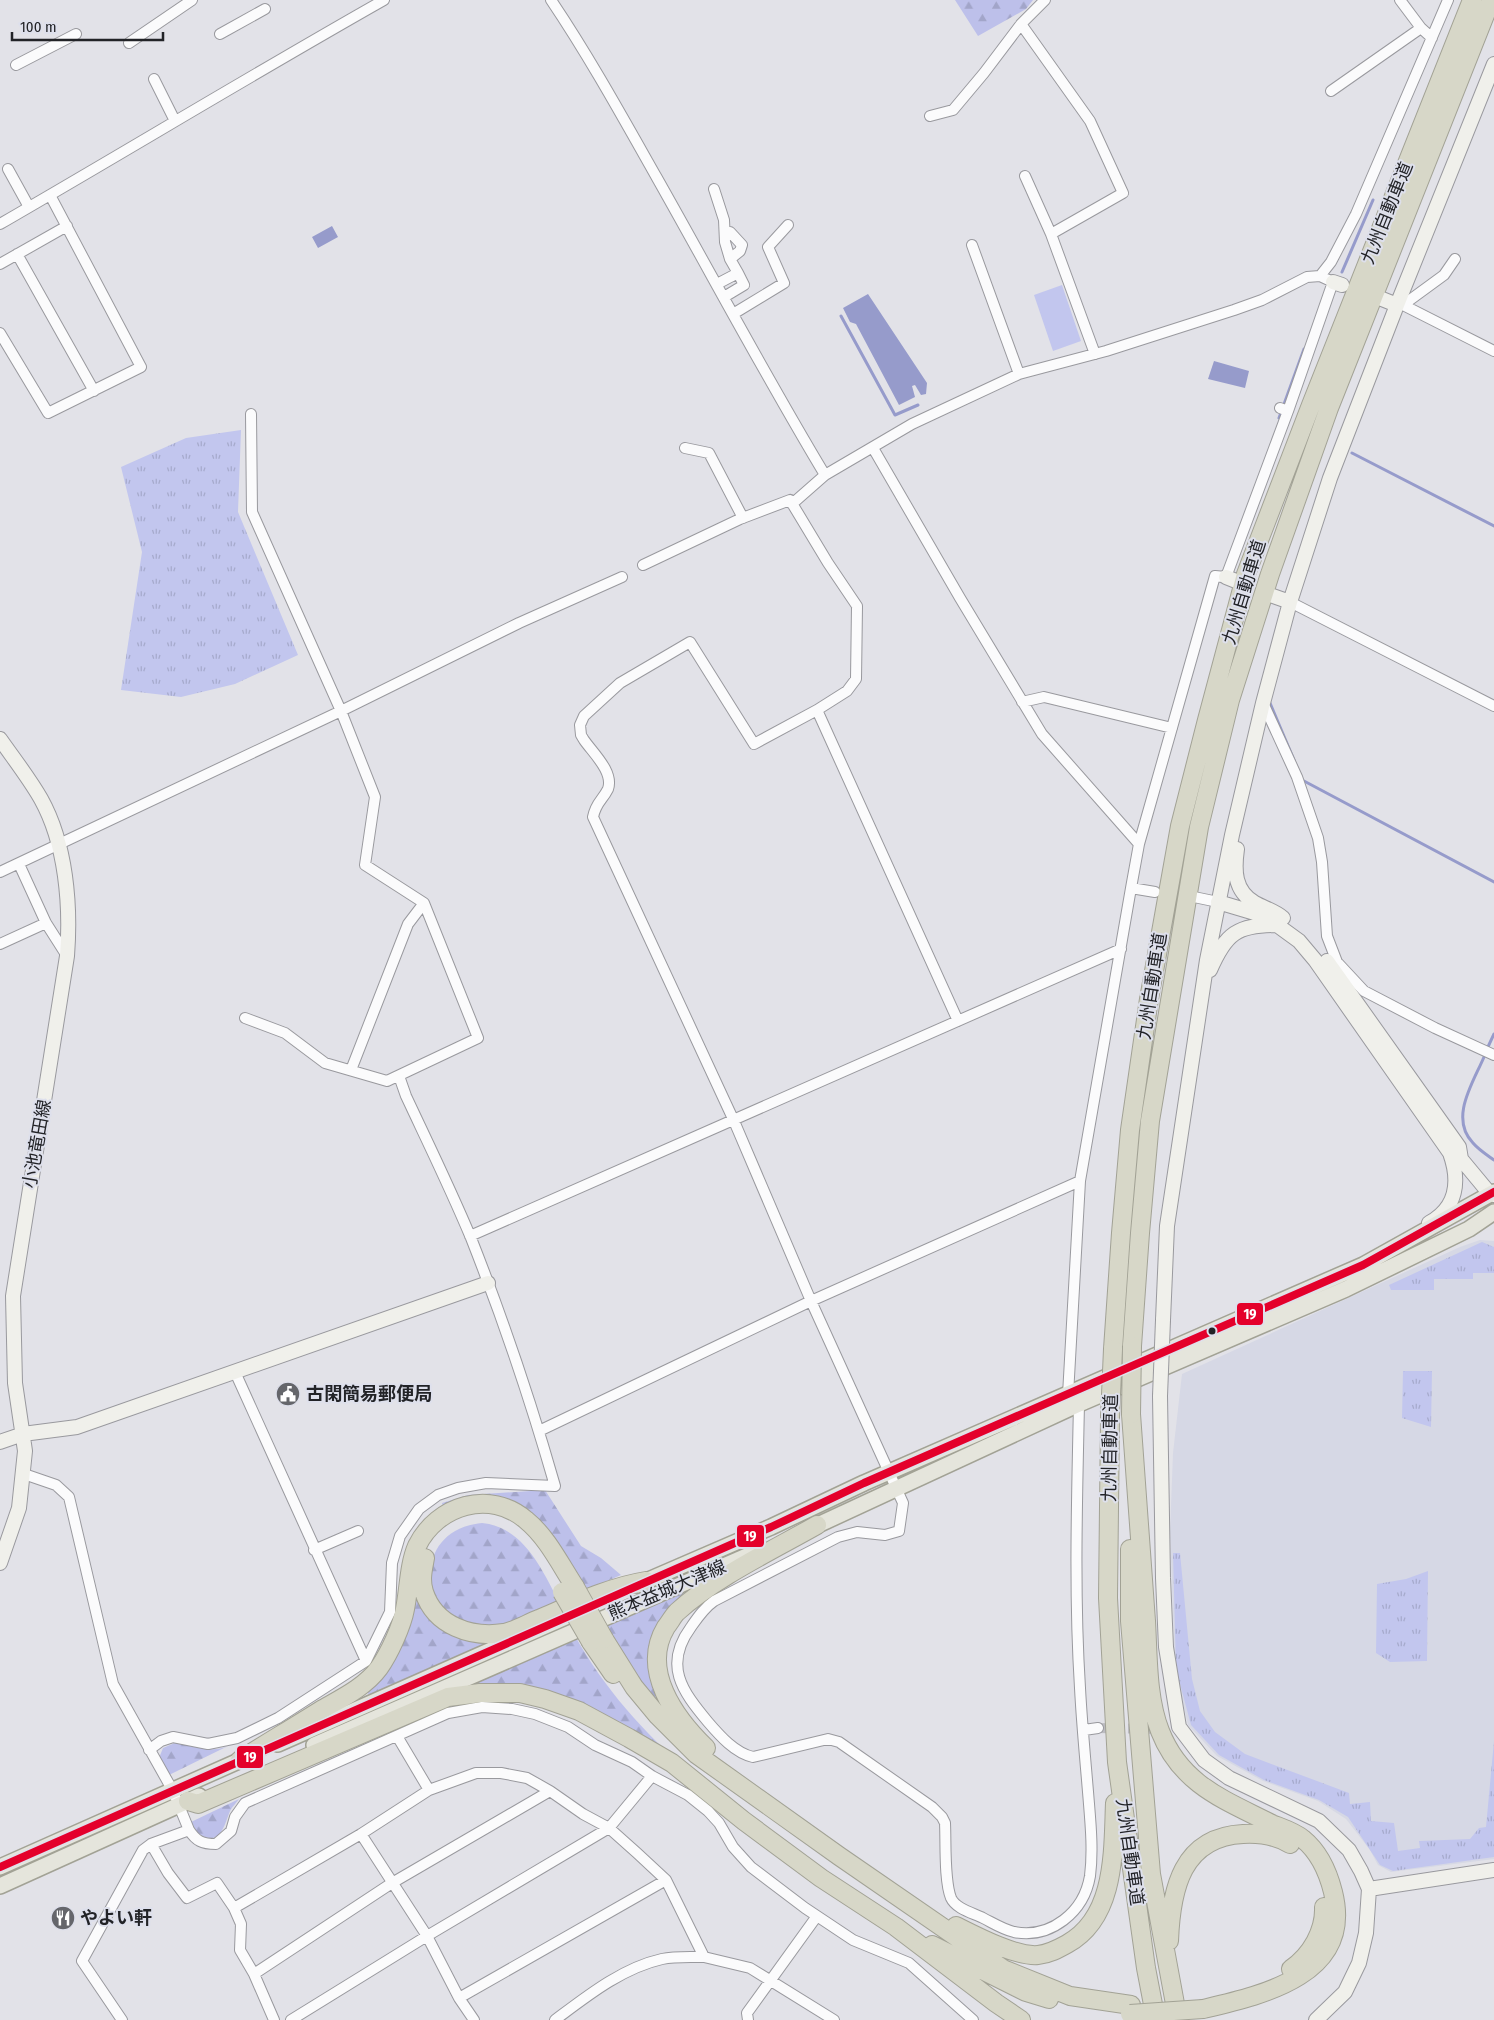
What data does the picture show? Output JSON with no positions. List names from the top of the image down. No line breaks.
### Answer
{"streets":{"highway":["九州自動車道"],"main road":["熊本益城大津線"],"street":["小池竜田線"]},"places":{"public building":["古閑簡易郵便局"],"restaurant":["やよい軒"]},"lines":["transit line 19"],"scale_bar":"100 m"}
